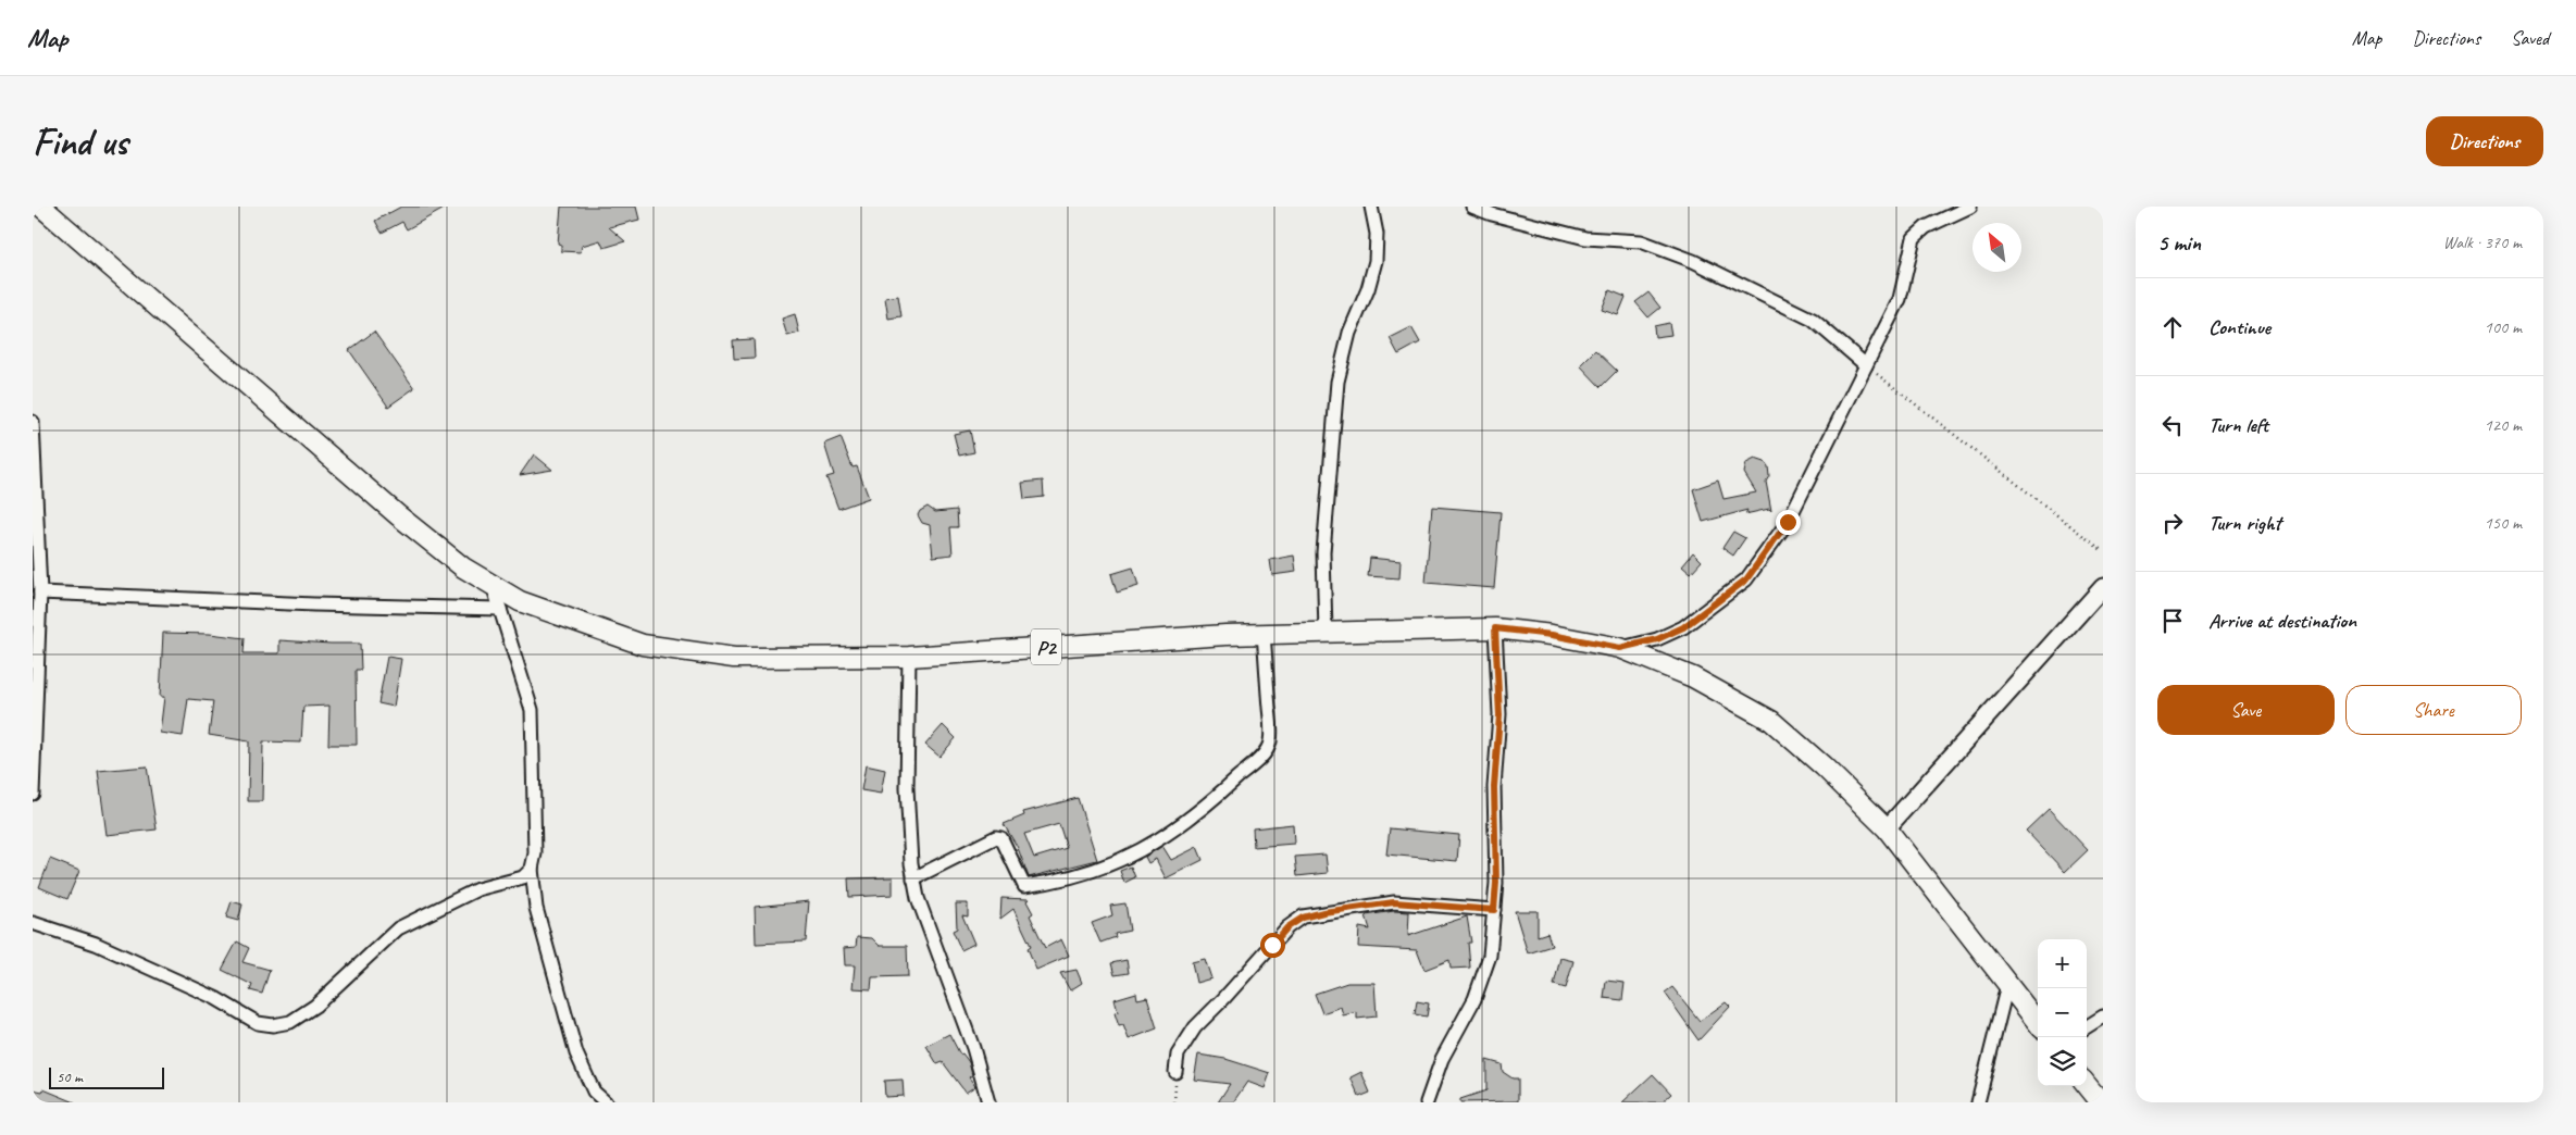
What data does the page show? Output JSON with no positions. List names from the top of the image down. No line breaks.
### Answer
{"streets":{"main road":["P2"]},"scale_bar":"50 m","north":"top left","page":{"header":"Map","nav":["Map","Directions","Saved"],"buttons":["Directions",["Save","Share"]],"title":"Find us","heading":["5 min","Walk · 370 m"],"list":[["Continue","100 m"],["Turn left","120 m"],["Turn right","150 m"],"Arrive at destination"],"map_buttons":["+","−"],"scale":"50 m"}}
